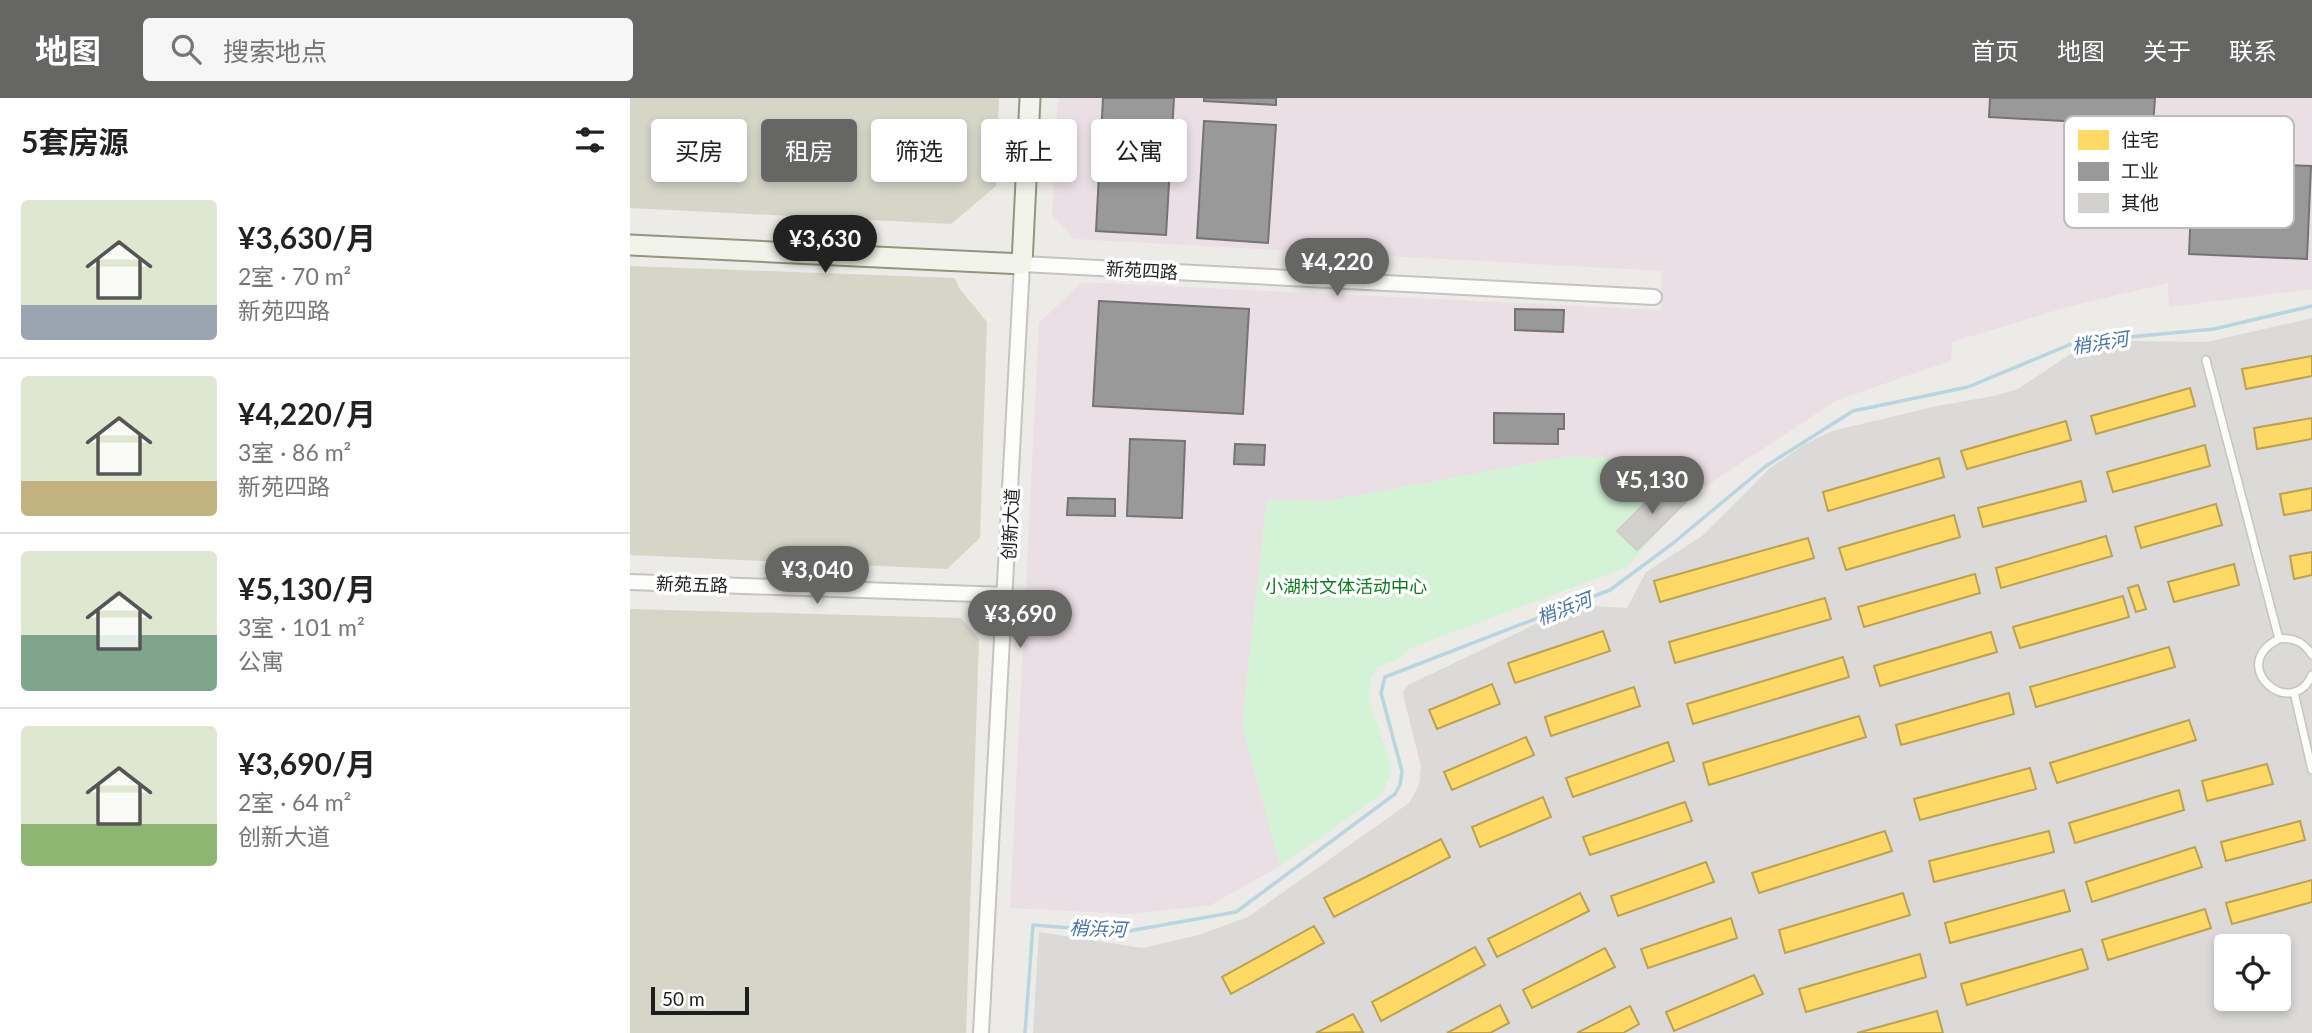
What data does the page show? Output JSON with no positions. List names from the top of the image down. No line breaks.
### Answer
{"streets":{"street":["新苑四路","创新大道","新苑五路"]},"crossings":[["新苑四路","创新大道"],["创新大道","新苑五路"]],"water":["梢浜河"],"parks":["小湖村文体活动中心"],"legend":["住宅","工业","其他"],"scale_bar":"50 m","page":{"header":"地图","search":"搜索地点","nav":["首页","地图","关于","联系"],"heading":"5套房源","chip":["买房","租房","筛选","新上","公寓"],"list":[{"name":"¥3,630/月","note":"2室 · 70 m² · 新苑四路"},{"name":"¥4,220/月","note":"3室 · 86 m² · 新苑四路"},{"name":"¥5,130/月","note":"3室 · 101 m² · 公寓"},{"name":"¥3,690/月","note":"2室 · 64 m² · 创新大道"}],"price":["¥3,630","¥4,220","¥5,130","¥3,040","¥3,690"],"scale":"50 m"}}
